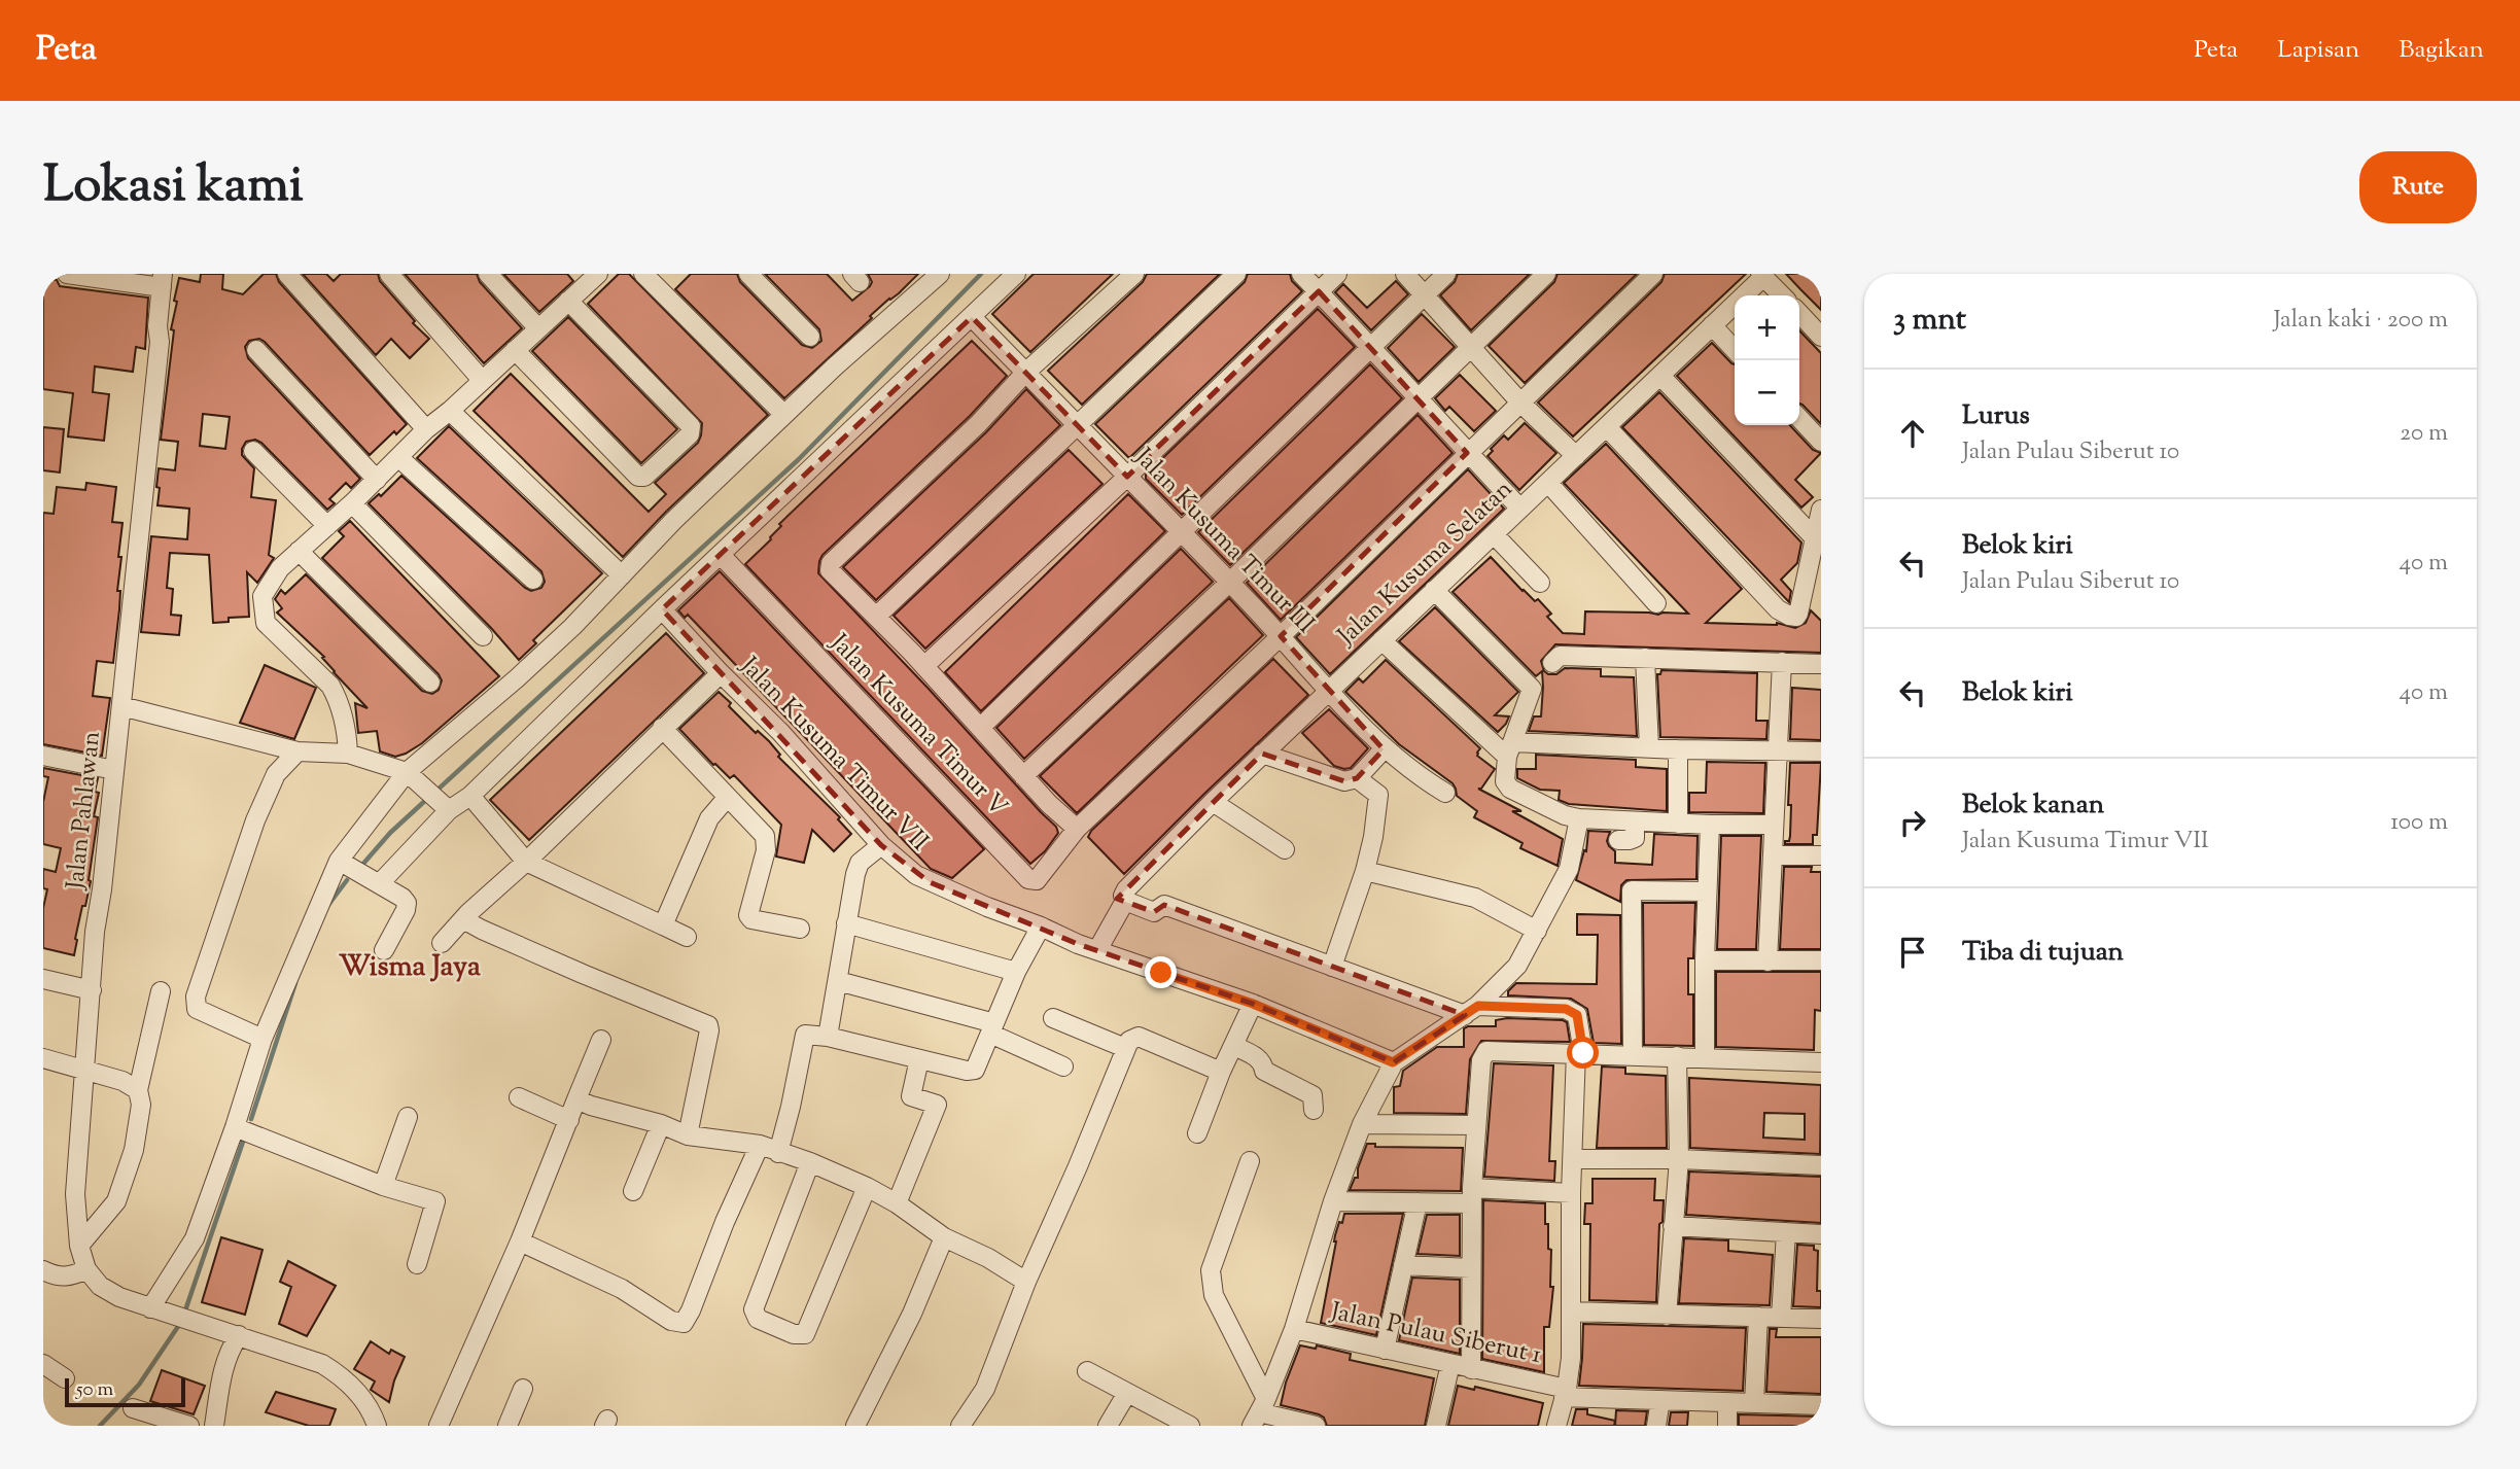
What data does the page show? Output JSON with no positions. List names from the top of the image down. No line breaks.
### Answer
{"streets":{"street":["Jalan Kusuma Timur III","Jalan Kusuma Selatan","Jalan Kusuma Timur V","Jalan Kusuma Timur VII","Jalan Pahlawan","Jalan Pulau Siberut 1"]},"crossings":[["Jalan Kusuma Timur III","Jalan Kusuma Selatan"],["Jalan Kusuma Selatan","Jalan Kusuma Timur VII"]],"districts":["Wisma Jaya"],"scale_bar":"50 m","page":{"header":"Peta","nav":["Peta","Lapisan","Bagikan"],"title":"Lokasi kami","buttons":"Rute","heading":["3 mnt","Jalan kaki · 200 m"],"map_buttons":["+","−"],"list":[["Lurus","Jalan Pulau Siberut 10","20 m"],["Belok kiri","Jalan Pulau Siberut 10","40 m"],["Belok kiri","40 m"],["Belok kanan","Jalan Kusuma Timur VII","100 m"],"Tiba di tujuan"],"scale":"50 m"}}
